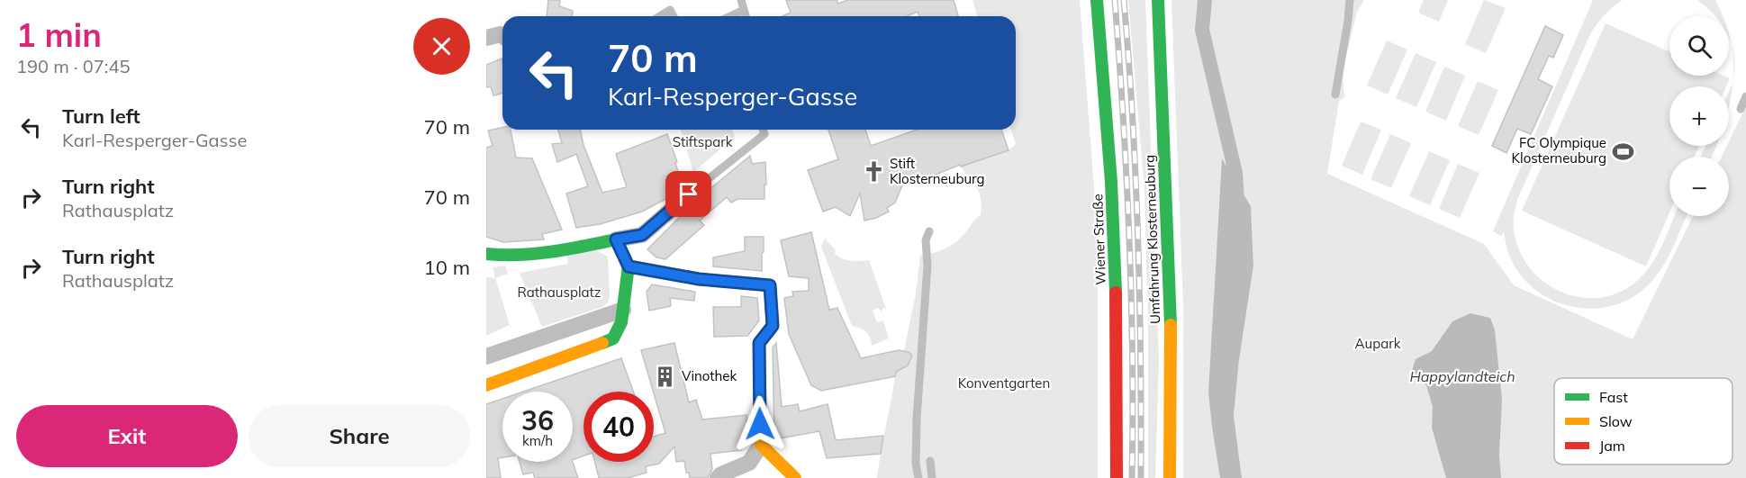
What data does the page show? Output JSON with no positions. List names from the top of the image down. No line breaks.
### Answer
{"streets":{"street":["Wiener Straße","Umfahrung Klosterneuburg"]},"water":["Happylandteich"],"parks":["Stiftspark","Rathausplatz","Aupark","Konventgarten"],"places":{"sports":["FC Olympique Klosterneuburg"],"church":["Stift Klosterneuburg"],"building":["Vinothek"]},"legend":["Fast","Slow","Jam"],"page":{"heading":["1 min","190 m · 07:45"],"map_buttons":["+","−"],"turn":["70 m","Karl-Resperger-Gasse"],"list":[{"name":"Turn left","note":"Karl-Resperger-Gasse","value":"70 m"},{"name":"Turn right","note":"Rathausplatz","value":"70 m"},{"name":"Turn right","note":"Rathausplatz","value":"10 m"}],"speed":"36 km/h","limit":"40","buttons":["Exit","Share"]}}
